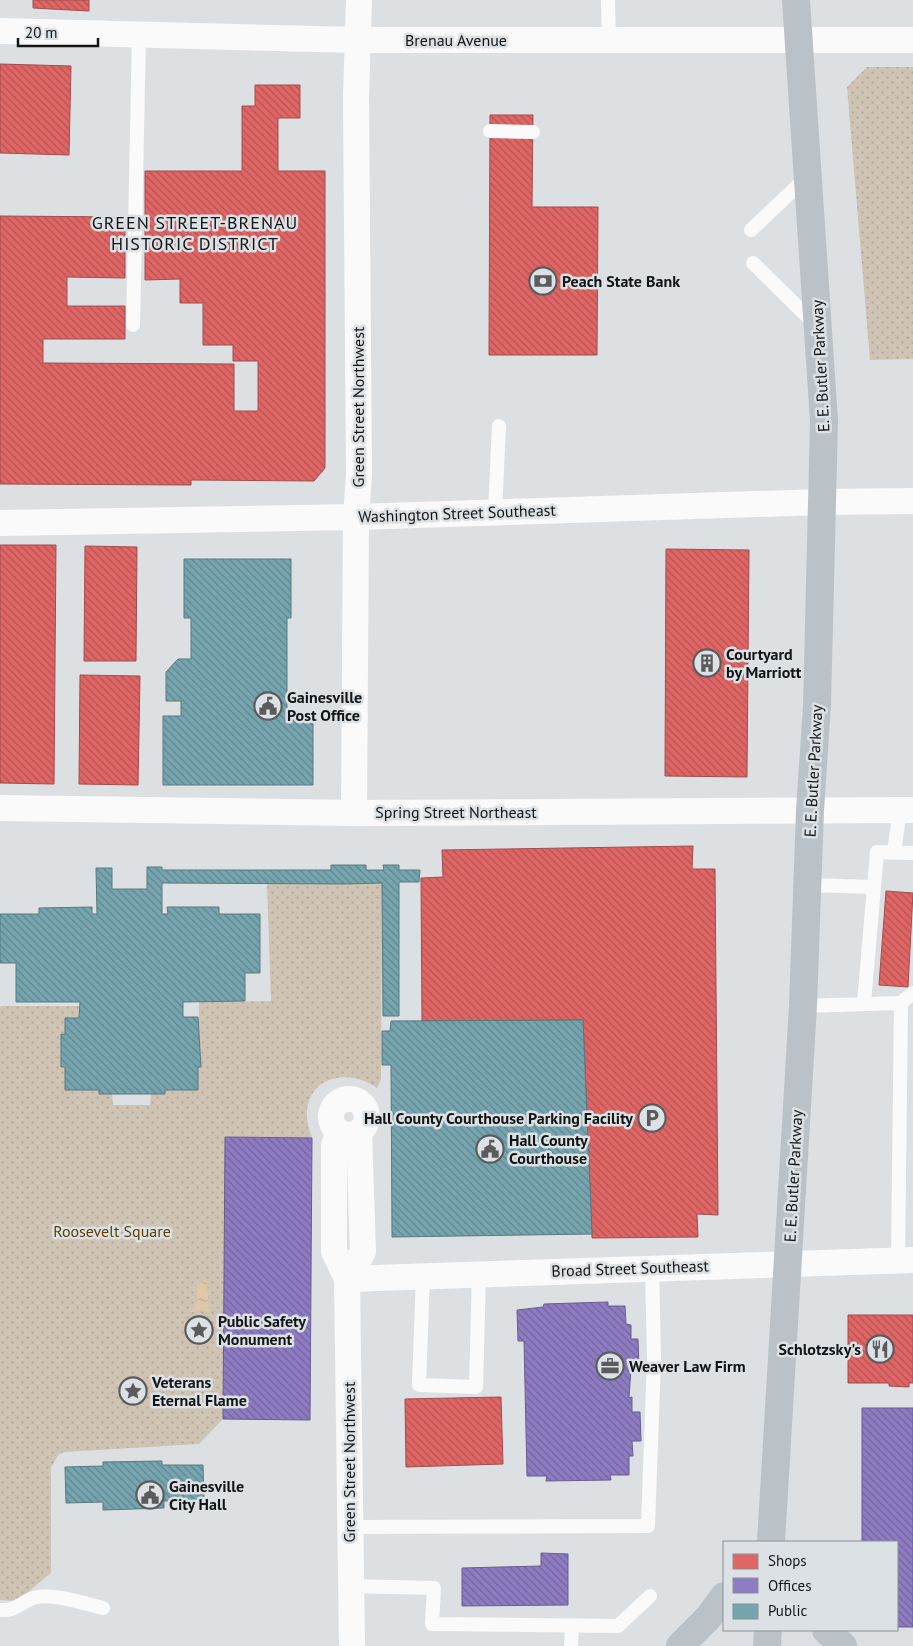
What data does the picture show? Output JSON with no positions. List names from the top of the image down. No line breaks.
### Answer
{"streets":{"highway":["E. E. Butler Parkway"],"street":["Brenau Avenue","Green Street Northwest","Washington Street Southeast","Spring Street Northeast","Broad Street Southeast"]},"crossings":[["Brenau Avenue","E. E. Butler Parkway"],["Brenau Avenue","Green Street Northwest"],["E. E. Butler Parkway","Washington Street Southeast"],["E. E. Butler Parkway","Spring Street Northeast"],["E. E. Butler Parkway","Broad Street Southeast"],["Green Street Northwest","Washington Street Southeast"],["Green Street Northwest","Spring Street Northeast"],["Green Street Northwest","Broad Street Southeast"]],"districts":["GREEN STREET-BRENAU HISTORIC DISTRICT"],"parks":["Roosevelt Square"],"places":{"bank":["Peach State Bank"],"building":["Courtyard by Marriott"],"public building":["Gainesville Post Office","Hall County Courthouse","Gainesville City Hall"],"parking":["Hall County Courthouse Parking Facility"],"place":["Public Safety Monument","Veterans Eternal Flame"],"restaurant":["Schlotzsky's"],"office":["Weaver Law Firm"]},"legend":["Shops","Offices","Public"],"scale_bar":"20 m"}
